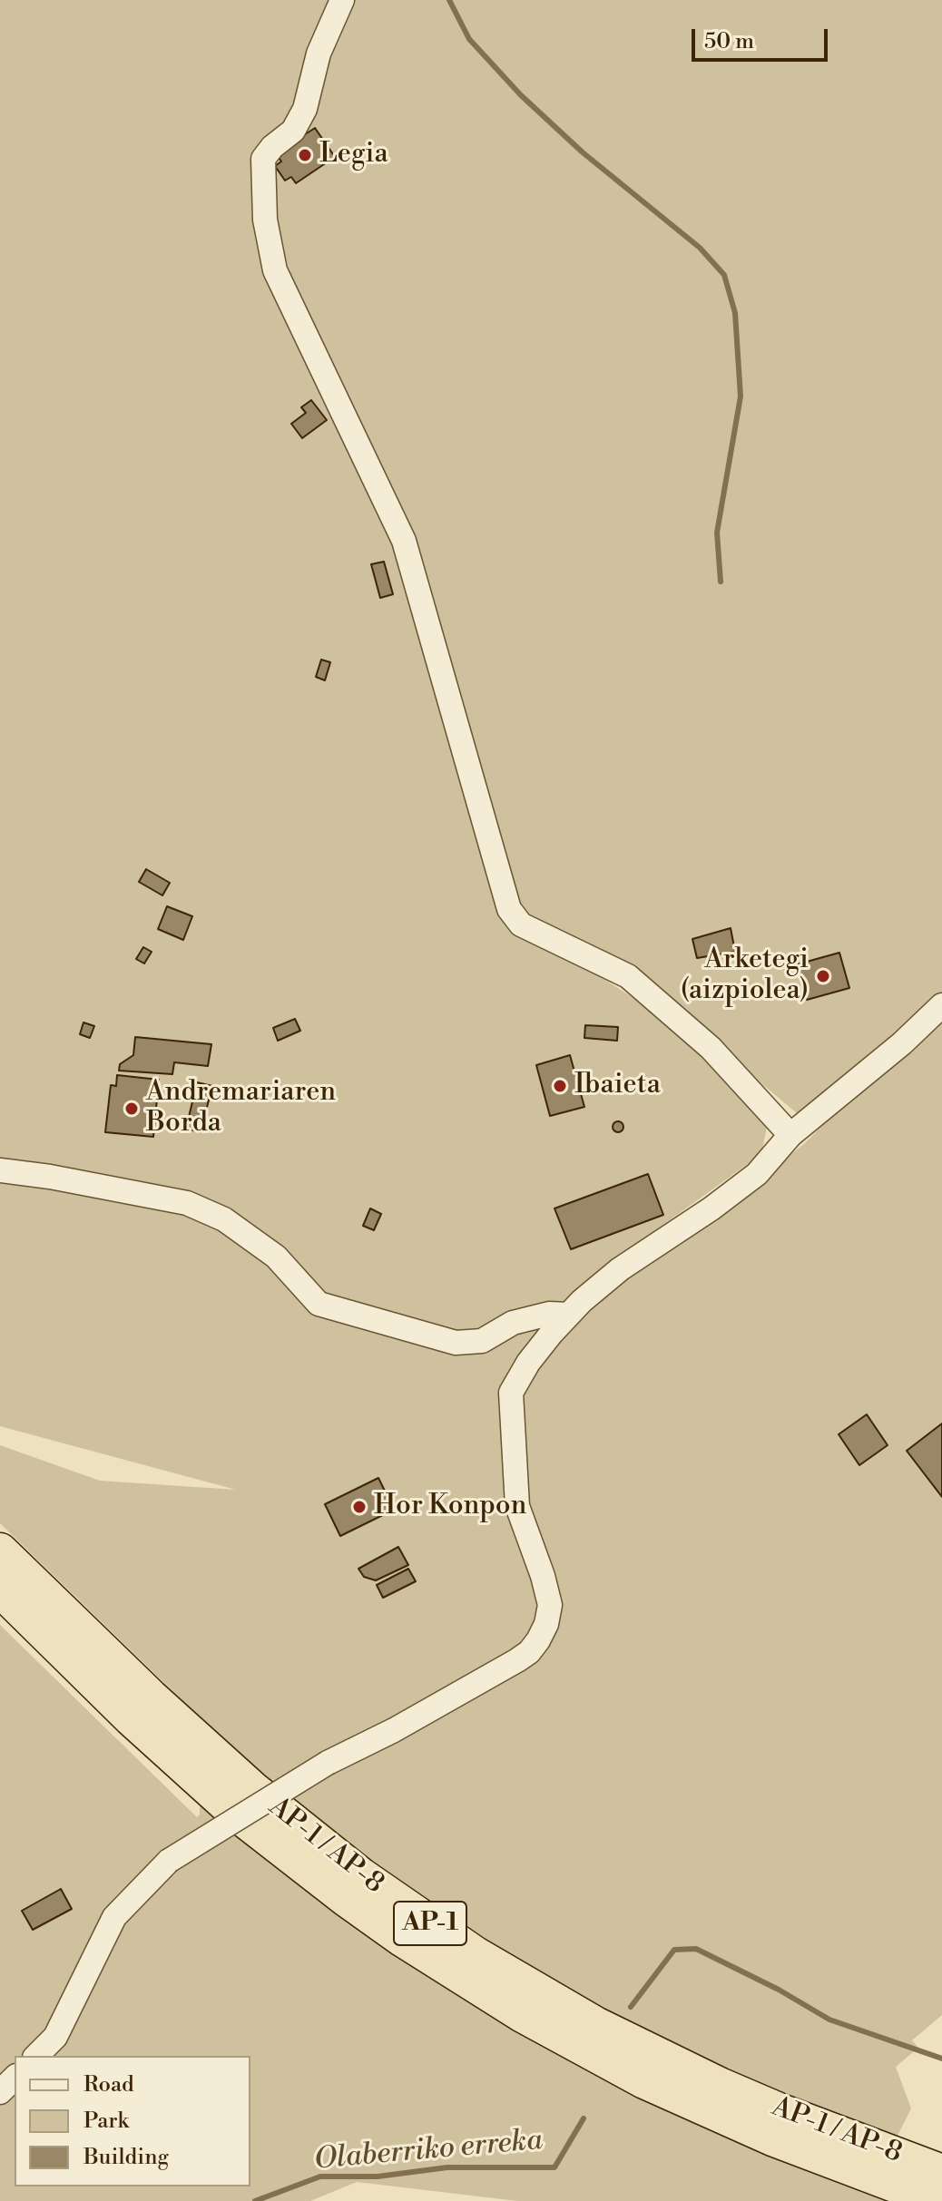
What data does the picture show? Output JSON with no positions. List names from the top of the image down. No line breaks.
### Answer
{"streets":{"highway":["AP-1 / AP-8","AP-1"]},"water":["Olaberriko erreka"],"places":["Legia","Arketegi (aizpiolea)","Ibaieta","Andremariaren Borda","Hor Konpon"],"legend":["Road","Park","Building"],"scale_bar":"50 m"}
